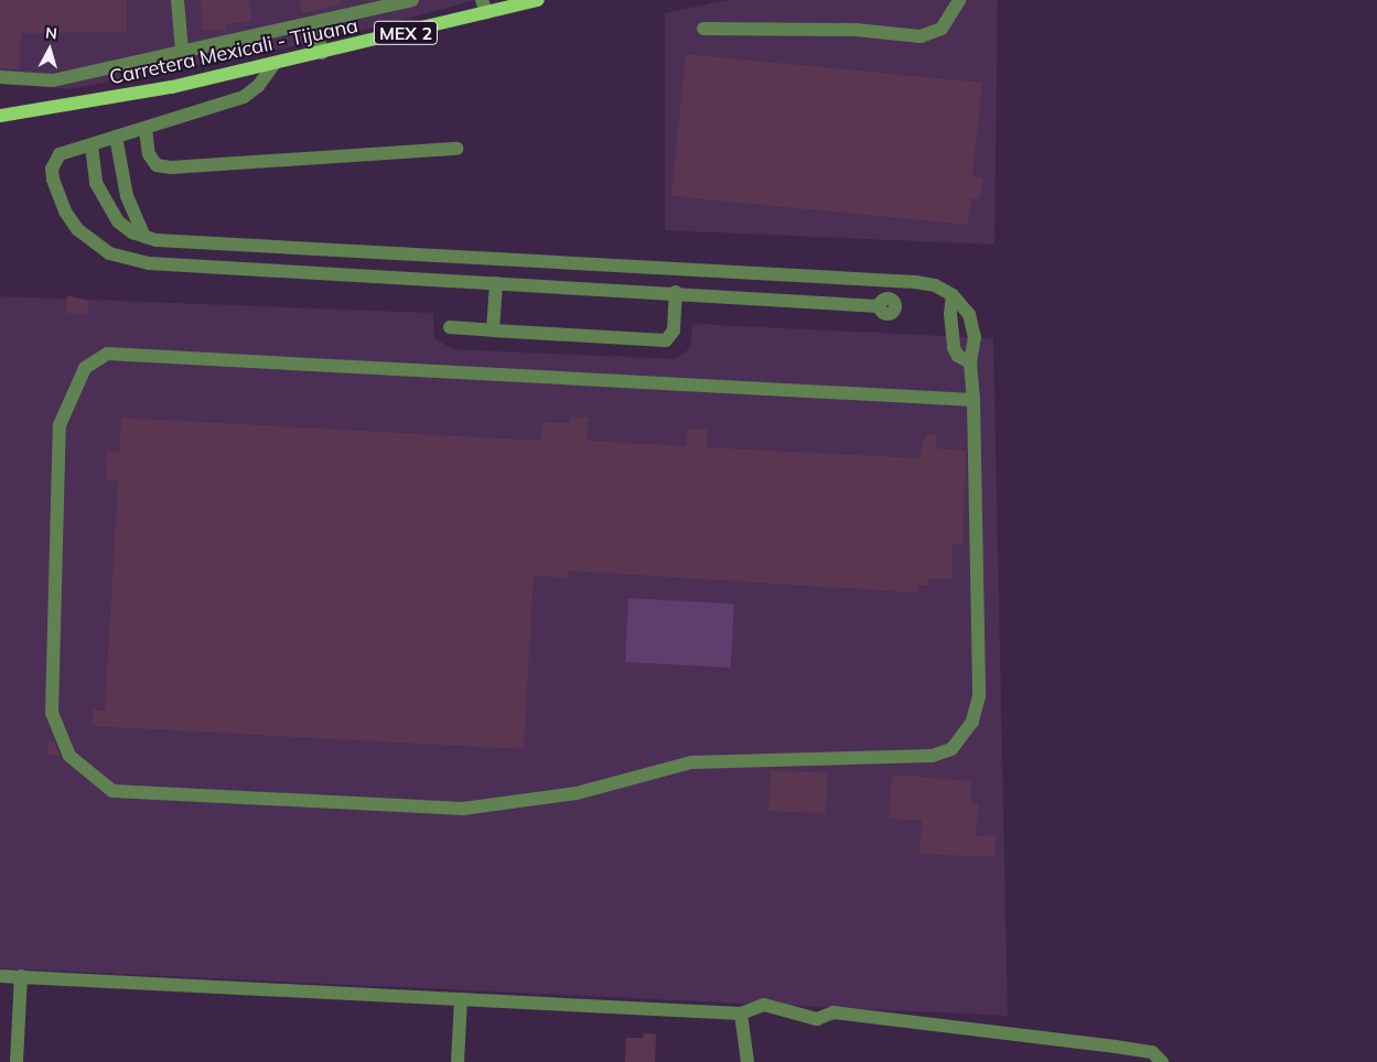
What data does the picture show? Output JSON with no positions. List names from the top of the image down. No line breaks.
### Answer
{"streets":{"main road":["MEX 2","Carretera Mexicali - Tijuana"]},"north":"top"}
